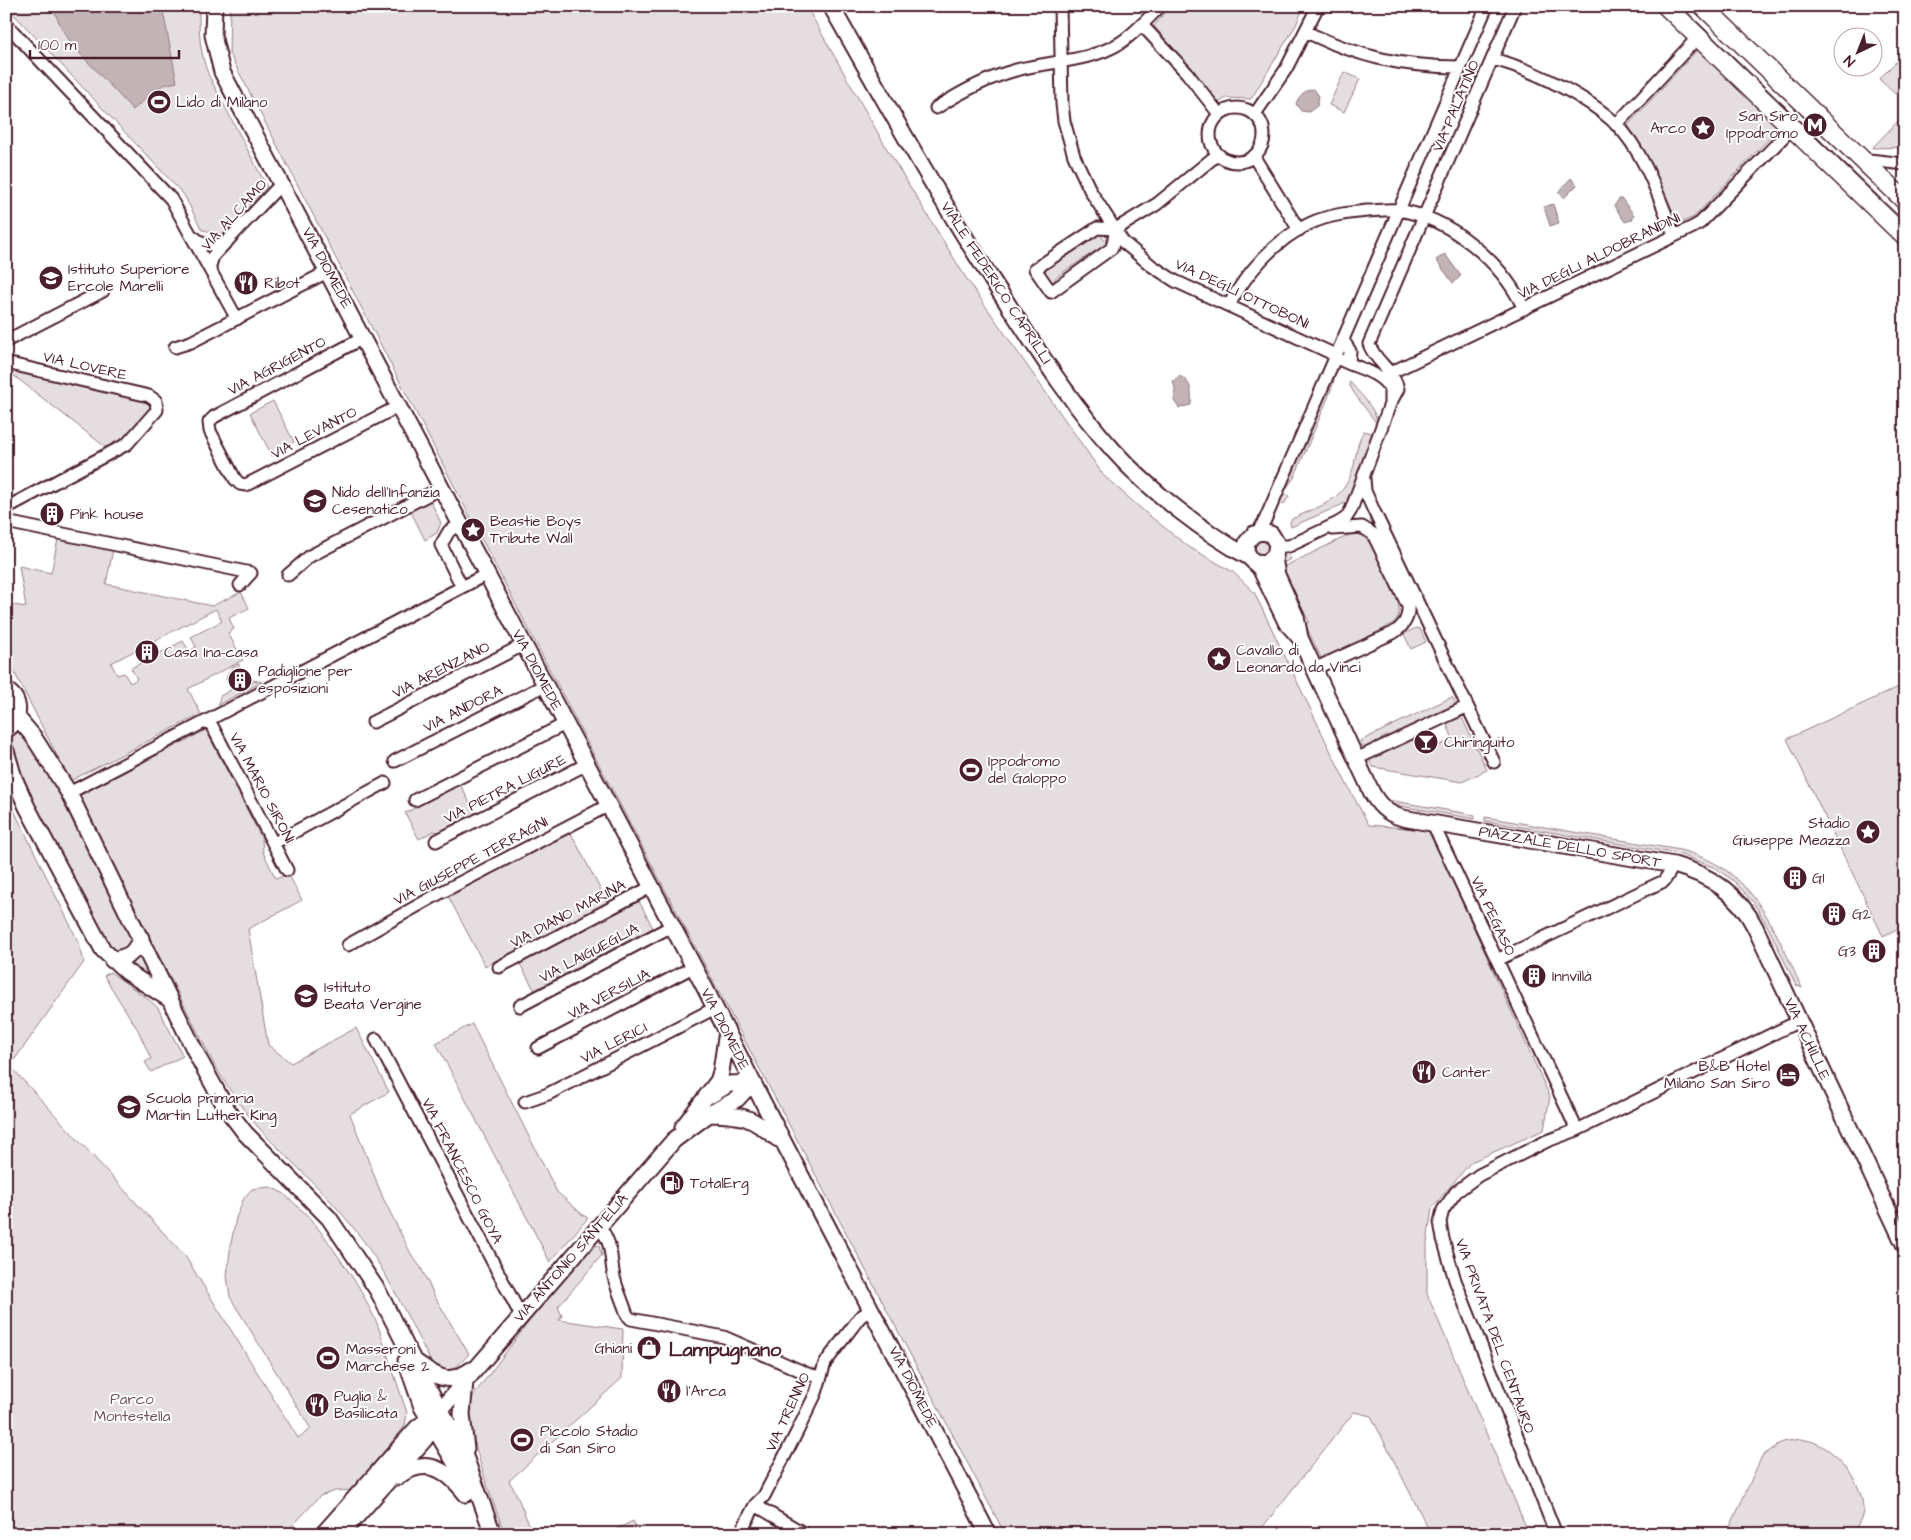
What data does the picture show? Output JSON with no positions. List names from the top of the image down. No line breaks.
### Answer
{"streets":{"street":["VIA PALATINO","VIA ALCAMO","VIA DEGLI ALDOBRANDINI","VIA DIOMEDE","VIALE FEDERICO CAPRILLI","VIA DEGLI OTTOBONI","VIA LOVERE","VIA AGRIGENTO","VIA LEVANTO","VIA ARENZANO","VIA ANDORA","VIA MARIO SIRONI","VIA PIETRA LIGURE","PIAZZALE DELLO SPORT","VIA GIUSEPPE TERRAGNI","VIA DIANO MARINA","VIA PEGASO","VIA LAIGUEGLIA","VIA VERSILIA","VIA ACHILLE","VIA LERICI","VIA FRANCESCO GOYA","VIA ANTONIO SANT'ELIA","VIA PRIVATA DEL CENTAURO","VIA TRENNO"]},"crossings":[["VIA PALATINO","VIA DEGLI ALDOBRANDINI"],["VIA PALATINO","VIA DEGLI OTTOBONI"],["VIA ALCAMO","VIA DIOMEDE"],["VIA DIOMEDE","VIA AGRIGENTO"],["VIA DIOMEDE","VIA LEVANTO"],["VIA DIOMEDE","VIA ARENZANO"],["VIA DIOMEDE","VIA ANDORA"],["VIA DIOMEDE","VIA PIETRA LIGURE"],["VIA DIOMEDE","VIA GIUSEPPE TERRAGNI"],["VIA DIOMEDE","VIA DIANO MARINA"],["VIA DIOMEDE","VIA LAIGUEGLIA"],["VIA DIOMEDE","VIA VERSILIA"],["VIA DIOMEDE","VIA LERICI"],["VIA DIOMEDE","VIA ANTONIO SANT'ELIA"],["VIA DIOMEDE","VIA TRENNO"],["VIALE FEDERICO CAPRILLI","PIAZZALE DELLO SPORT"],["VIA AGRIGENTO","VIA LEVANTO"],["PIAZZALE DELLO SPORT","VIA PEGASO"],["PIAZZALE DELLO SPORT","VIA ACHILLE"],["VIA PEGASO","VIA PRIVATA DEL CENTAURO"],["VIA ACHILLE","VIA PRIVATA DEL CENTAURO"],["VIA FRANCESCO GOYA","VIA ANTONIO SANT'ELIA"]],"districts":["Lampugnano"],"parks":["Parco Montestella"],"places":{"sports":["Lido di Milano","Ippodromo del Galoppo","Masseroni Marchese 2","Piccolo Stadio di San Siro"],"metro station":["San Siro Ippodromo"],"place":["Arco","Beastie Boys Tribute Wall","Cavallo di Leonardo da Vinci","Stadio Giuseppe Meazza"],"school or university":["Istituto Superiore Ercole Marelli","Nido dell'Infanzia Cesenatico","Istituto Beata Vergine","Scuola primaria Martin Luther King"],"restaurant":["Ribot","Canter","l'Arca","Puglia & Basilicata"],"building":["Pink house","Casa Ina-casa","Padiglione per esposizioni","G1","G2","G3","Innvillà"],"bar":["Chiringuito"],"hotel":["B&B Hotel Milano San Siro"],"fuel station":["TotalErg"],"shop":["Ghiani"]},"scale_bar":"100 m","north":"bottom left"}
